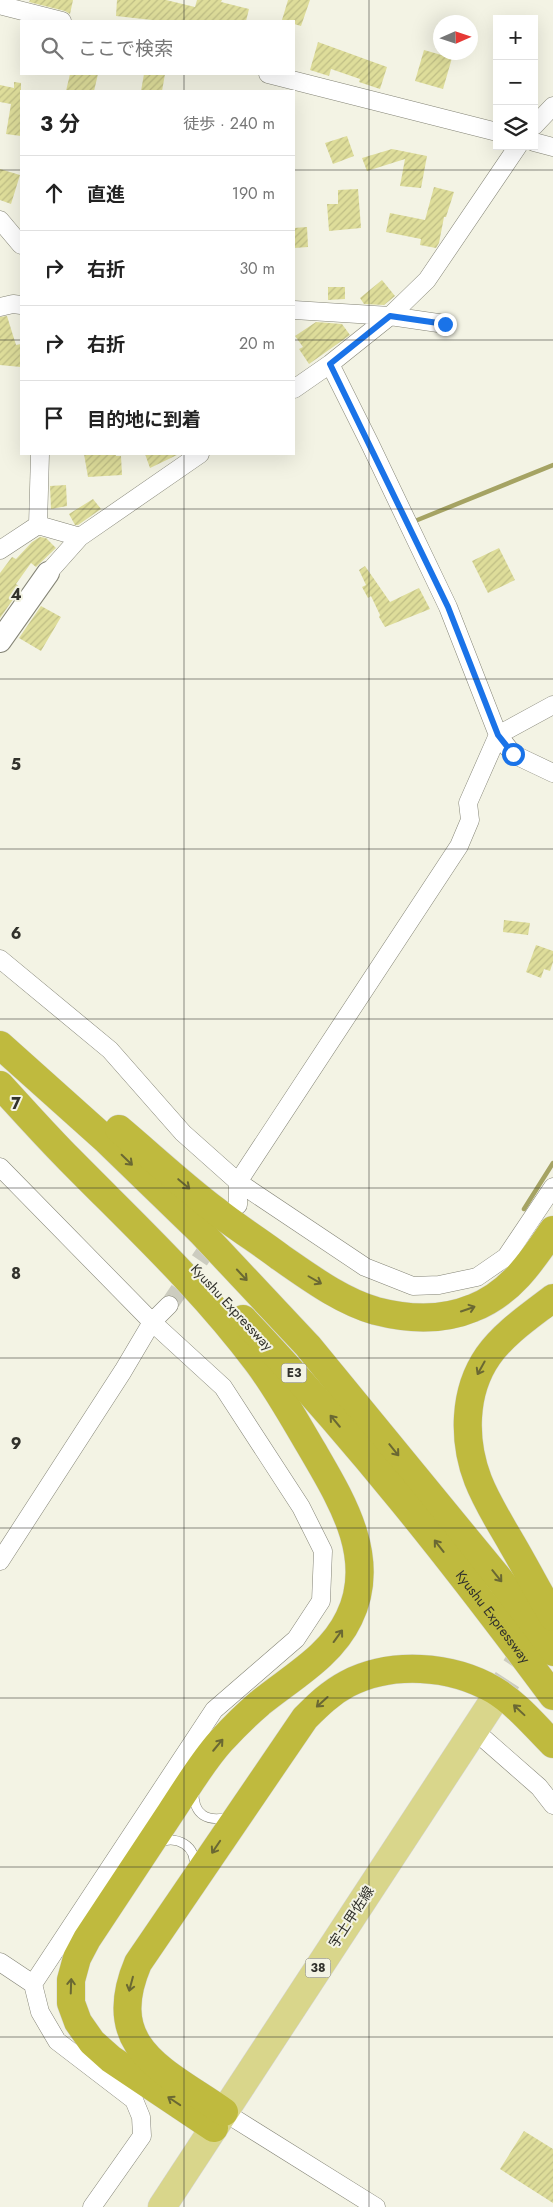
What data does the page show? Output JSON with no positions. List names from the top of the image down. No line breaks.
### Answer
{"streets":{"highway":["Kyushu Expressway","E3"],"main road":["宇土甲佐線","38"]},"north":"right","page":{"map_buttons":["+","−"],"search":"ここで検索","heading":["3 分","徒歩 · 240 m"],"list":[["直進","190 m"],["右折","30 m"],["右折","20 m"],"目的地に到着"]},"grid":{"rows":["4","5","6","7","8","9"]}}
